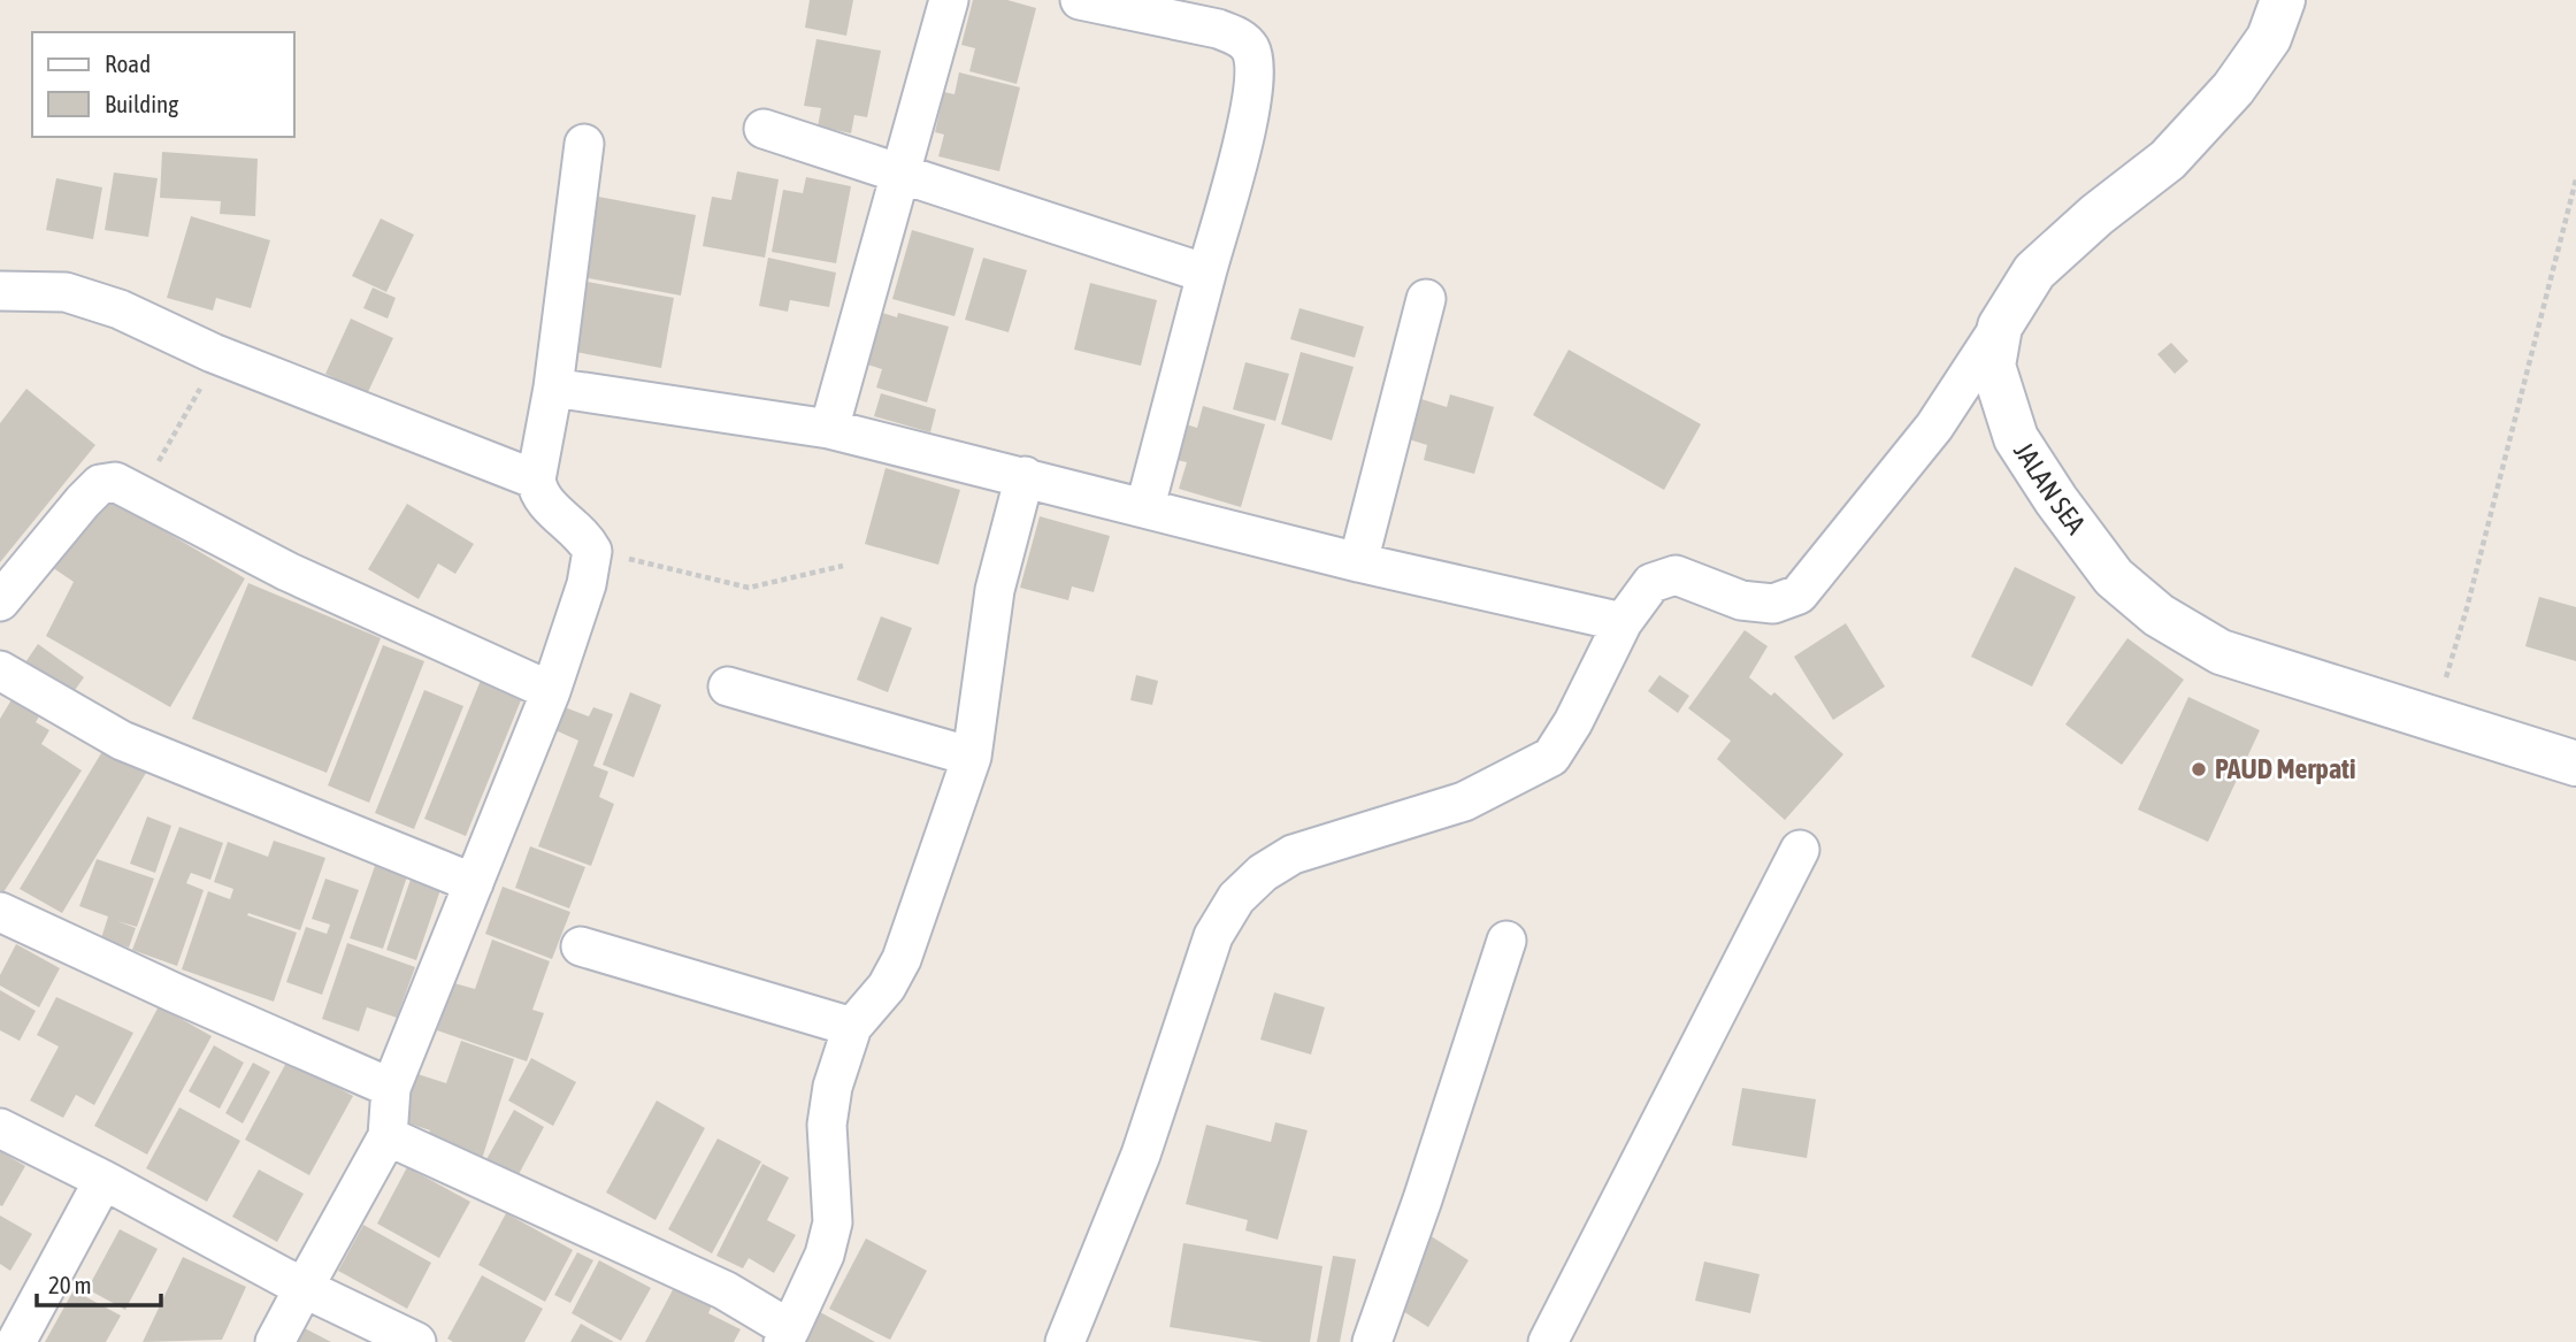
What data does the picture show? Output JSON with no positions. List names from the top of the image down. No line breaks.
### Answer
{"streets":{"main road":["JALAN SEA"]},"places":["PAUD Merpati"],"legend":["Road","Building"],"scale_bar":"20 m"}
